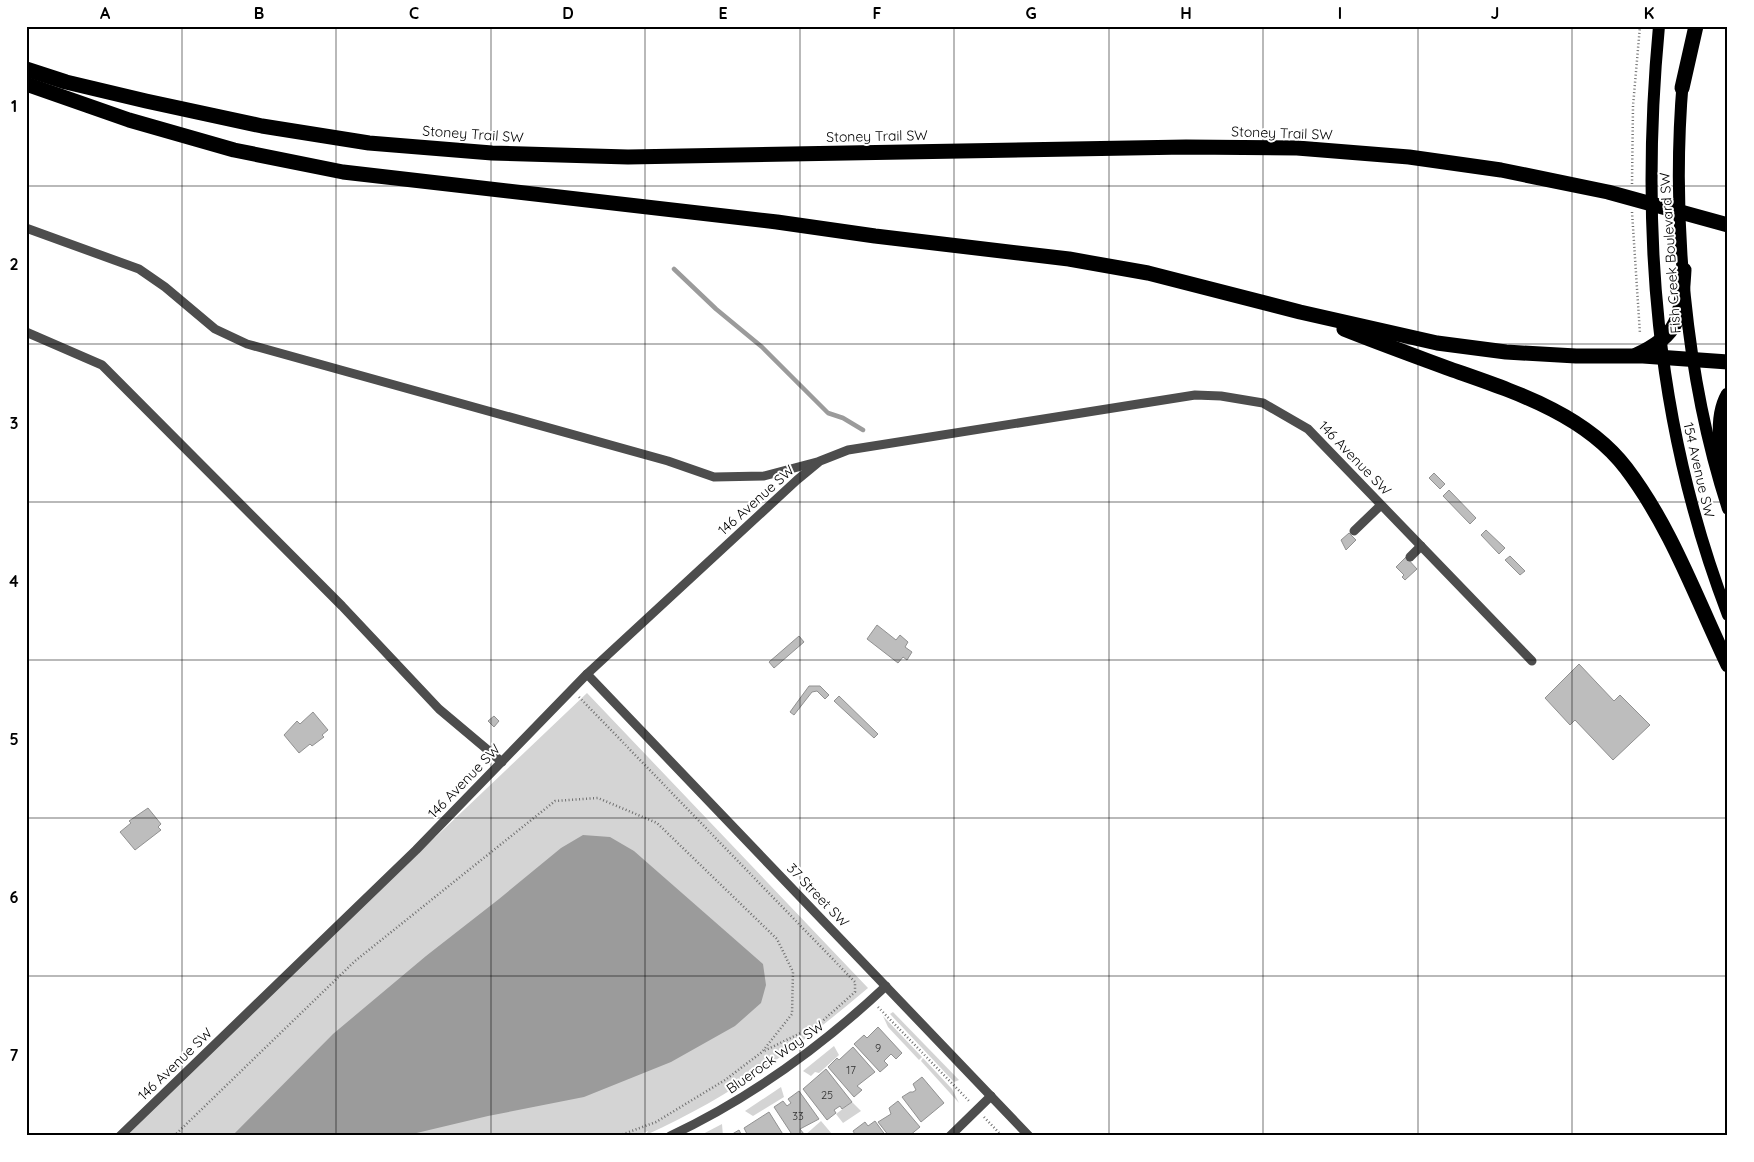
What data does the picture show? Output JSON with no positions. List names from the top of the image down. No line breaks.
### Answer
{"streets":{"highway":["Stoney Trail SW"],"main road":["Fish Creek Boulevard SW","154 Avenue SW"],"street":["146 Avenue SW","37 Street SW","Bluerock Way SW"]},"crossings":[["Fish Creek Boulevard SW","154 Avenue SW"],["146 Avenue SW","37 Street SW"],["37 Street SW","Bluerock Way SW"]],"house_numbers":["9","17","25","33"],"grid":{"columns":["A","B","C","D","E","F","G","H","I","J","K"],"rows":["1","2","3","4","5","6","7"]}}
